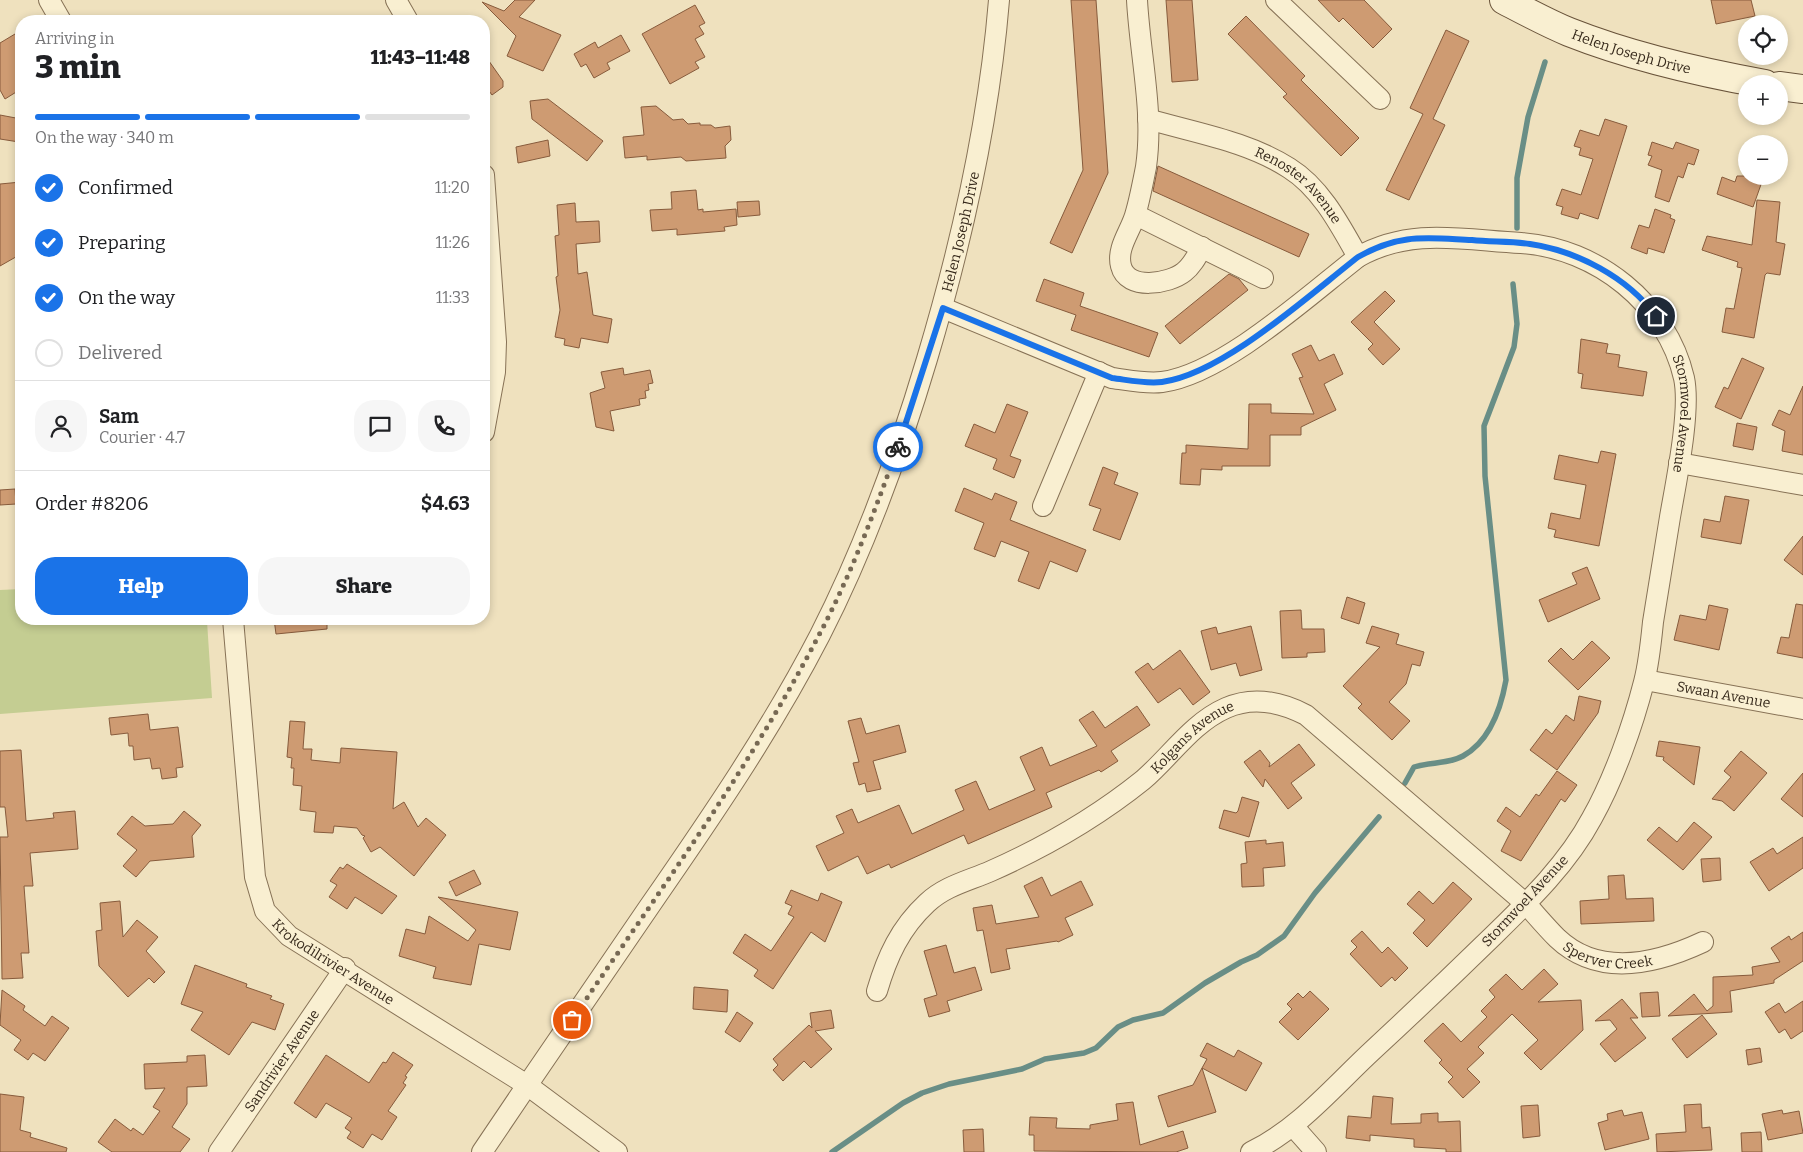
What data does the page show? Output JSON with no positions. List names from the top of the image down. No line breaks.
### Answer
{"streets":{"street":["Helen Joseph Drive","Renoster Avenue","Stormvoel Avenue","Swaan Avenue","Kolgans Avenue","Sperver Creek","Krokodilrivier Avenue","Sandrivier Avenue"]},"crossings":[["Helen Joseph Drive","Stormvoel Avenue"],["Helen Joseph Drive","Krokodilrivier Avenue"],["Renoster Avenue","Stormvoel Avenue"],["Stormvoel Avenue","Swaan Avenue"],["Stormvoel Avenue","Kolgans Avenue"],["Stormvoel Avenue","Sperver Creek"],["Kolgans Avenue","Sperver Creek"],["Krokodilrivier Avenue","Sandrivier Avenue"]],"page":{"map_buttons":["+","−"],"heading":["3 min","Arriving in","11:43–11:48"],"panel":["Sam","Courier · 4.7","Order #8206","$4.63"],"bar":"On the way · 340 m","list":[["Confirmed","11:20"],["Preparing","11:26"],["On the way","11:33"],"Delivered"],"buttons":["Help","Share"]}}
